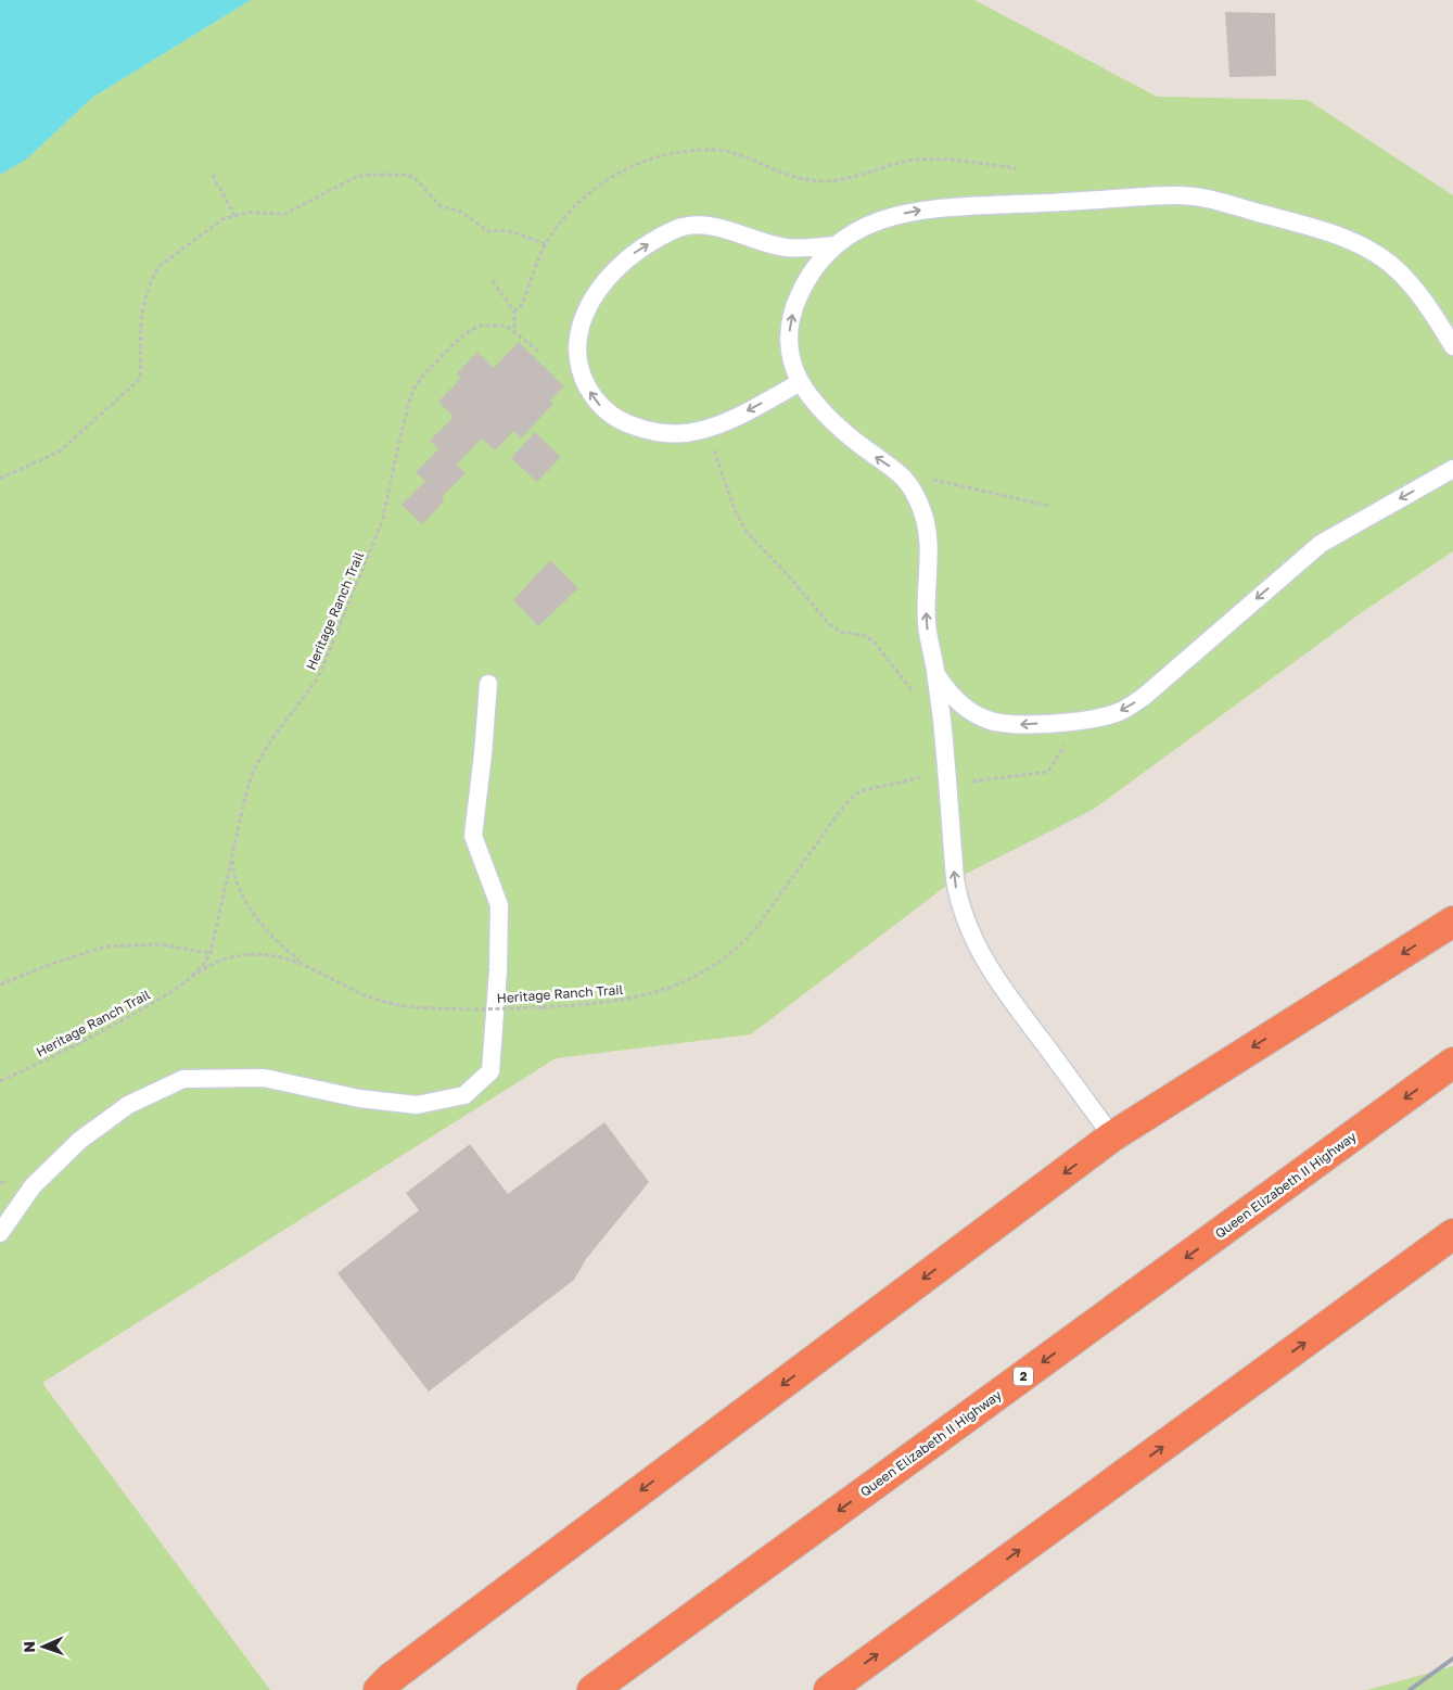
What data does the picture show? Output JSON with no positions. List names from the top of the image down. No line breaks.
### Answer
{"streets":{"highway":["Queen Elizabeth II Highway","2"],"path":["Heritage Ranch Trail"]},"north":"left"}
